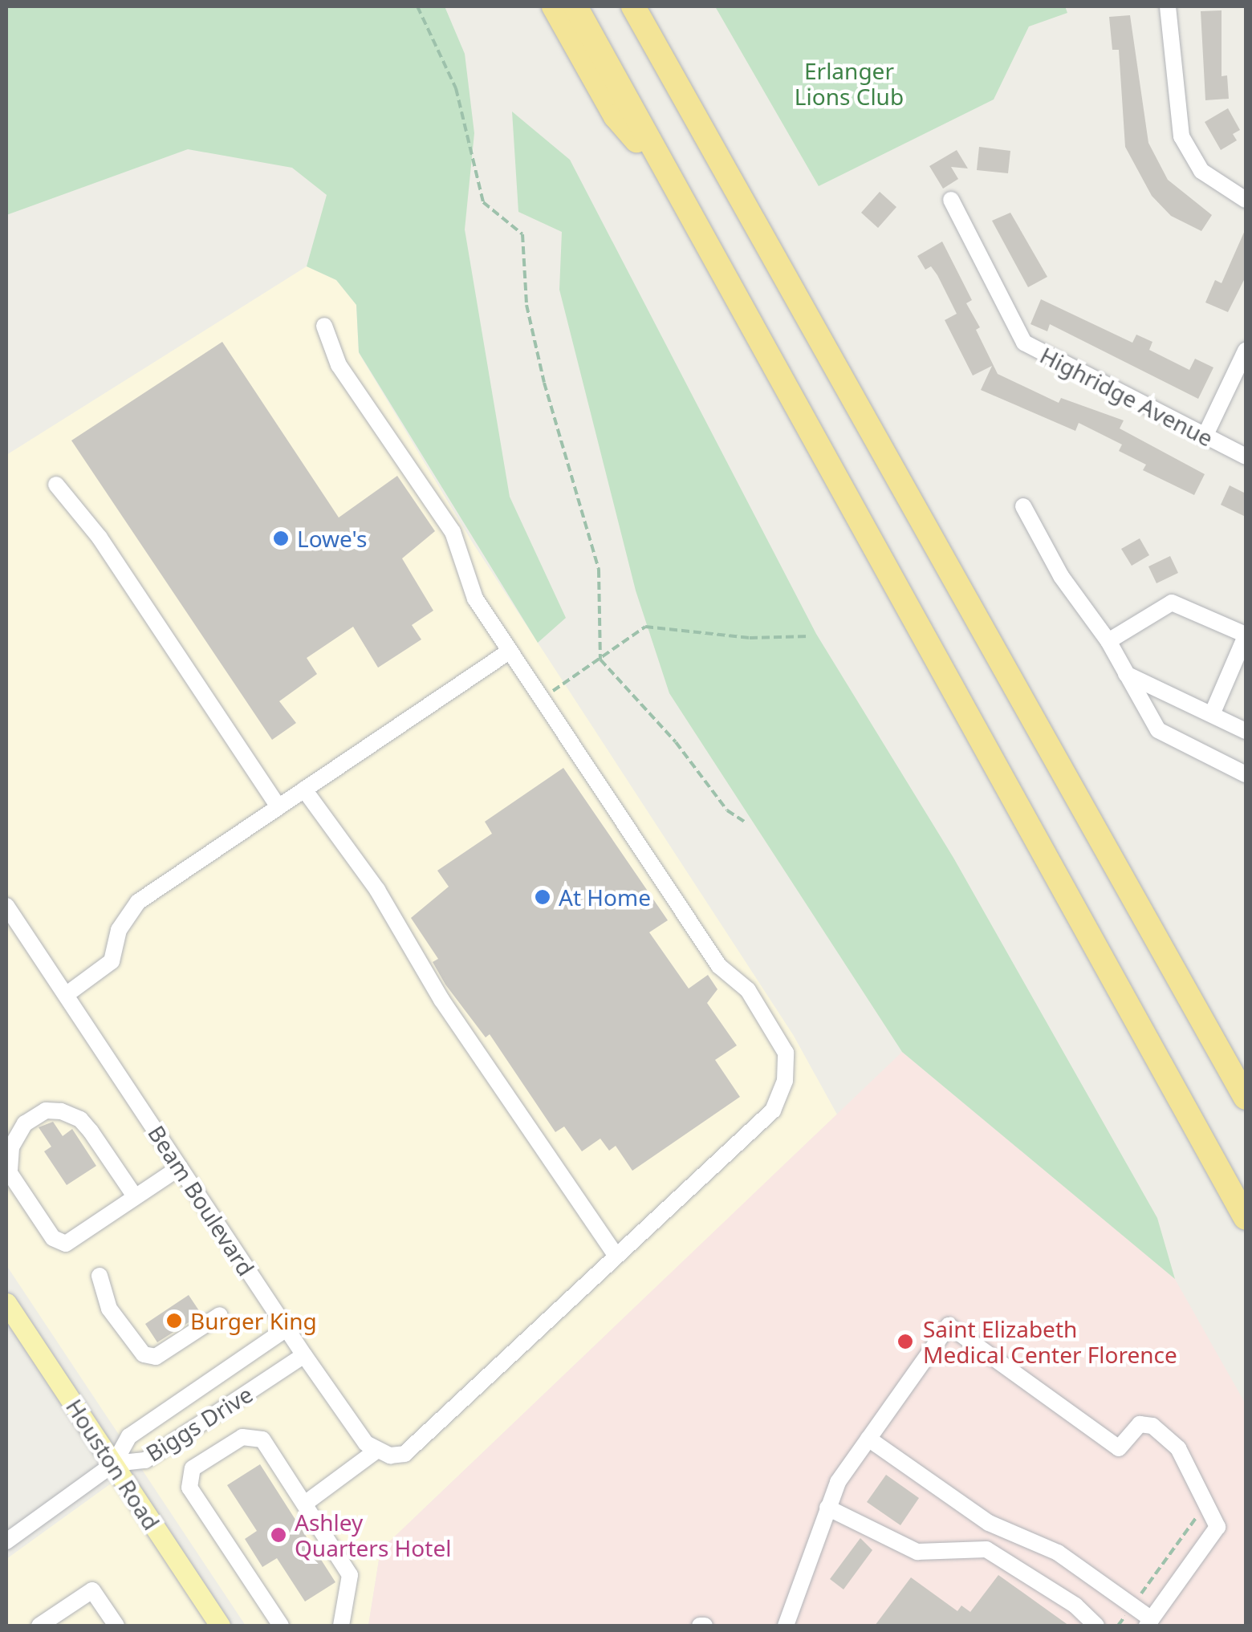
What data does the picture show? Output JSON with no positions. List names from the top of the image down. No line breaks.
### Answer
{"streets":{"main road":["Houston Road"],"street":["Highridge Avenue","Beam Boulevard","Biggs Drive"]},"crossings":[["Beam Boulevard","Biggs Drive"],["Biggs Drive","Houston Road"]],"parks":["Erlanger Lions Club"],"places":["Lowe's","At Home","Burger King","Saint Elizabeth Medical Center Florence","Ashley Quarters Hotel"]}
